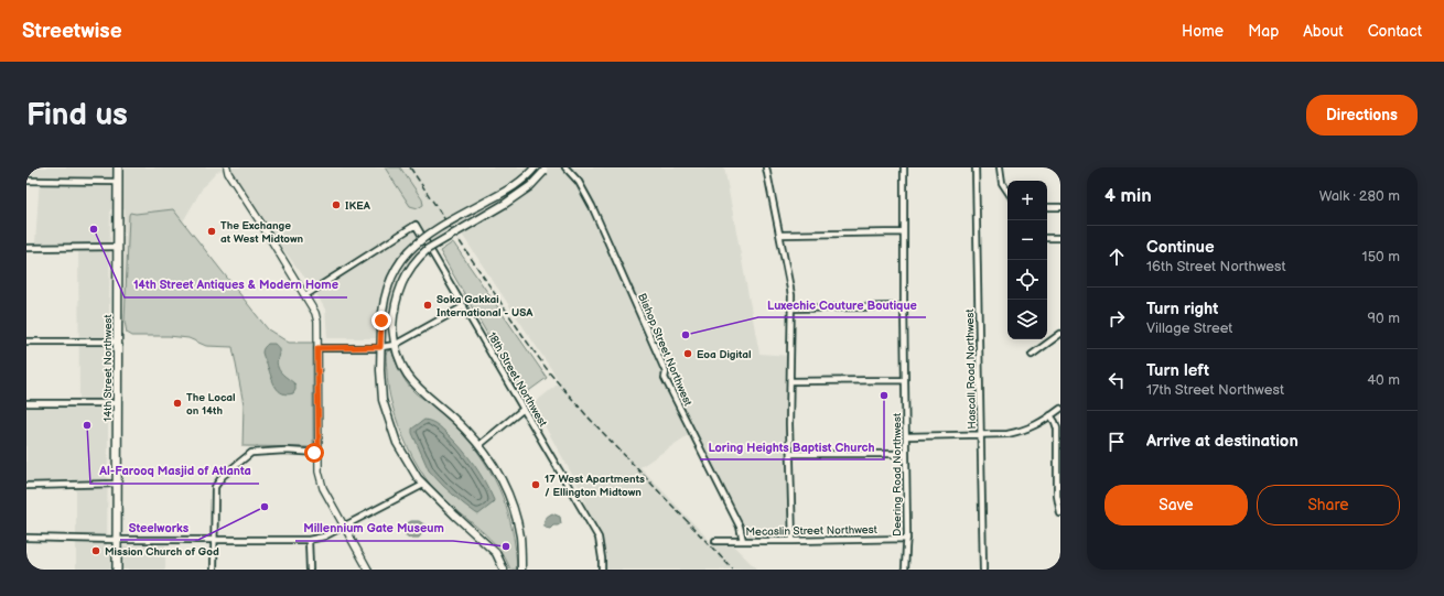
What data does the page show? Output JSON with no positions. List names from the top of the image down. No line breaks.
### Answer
{"streets":{"main road":["14th Street Northwest"],"street":["Bishop Street Northwest","Hascall Road Northwest","18th Street Northwest","Deering Road Northwest","Mecaslin Street Northwest"]},"crossings":[["Bishop Street Northwest","Mecaslin Street Northwest"],["Deering Road Northwest","Mecaslin Street Northwest"]],"places":["IKEA","14th Street Antiques & Modern Home","The Exchange at West Midtown","Soka Gakkai International - USA","Luxechic Couture Boutique","Eoa Digital","Loring Heights Baptist Church","The Local on 14th","Al-Farooq Masjid of Atlanta","17 West Apartments / Ellington Midtown","Steelworks","Millennium Gate Museum","Mission Church of God"],"page":{"header":"Streetwise","nav":["Home","Map","About","Contact"],"buttons":["Directions",["Save","Share"]],"title":"Find us","heading":["4 min","Walk · 280 m"],"map_buttons":["+","−"],"list":[["Continue","16th Street Northwest","150 m"],["Turn right","Village Street","90 m"],["Turn left","17th Street Northwest","40 m"],"Arrive at destination"]}}
